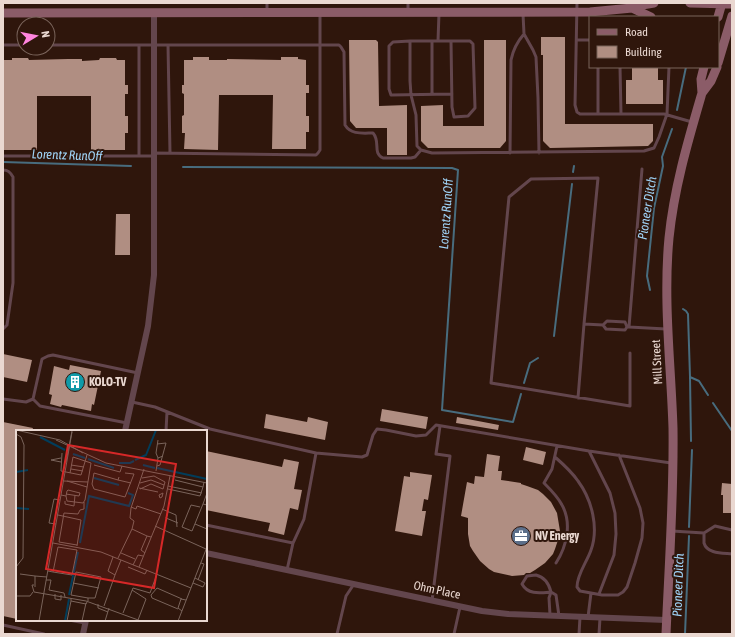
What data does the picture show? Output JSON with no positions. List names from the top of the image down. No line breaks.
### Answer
{"streets":{"main road":["Mill Street"],"street":["Ohm Place"]},"crossings":[["Mill Street","Ohm Place"]],"water":["Lorentz RunOff","Pioneer Ditch"],"places":{"building":["KOLO-TV"],"office":["NV Energy"]},"legend":["Road","Building"],"north":"right"}
